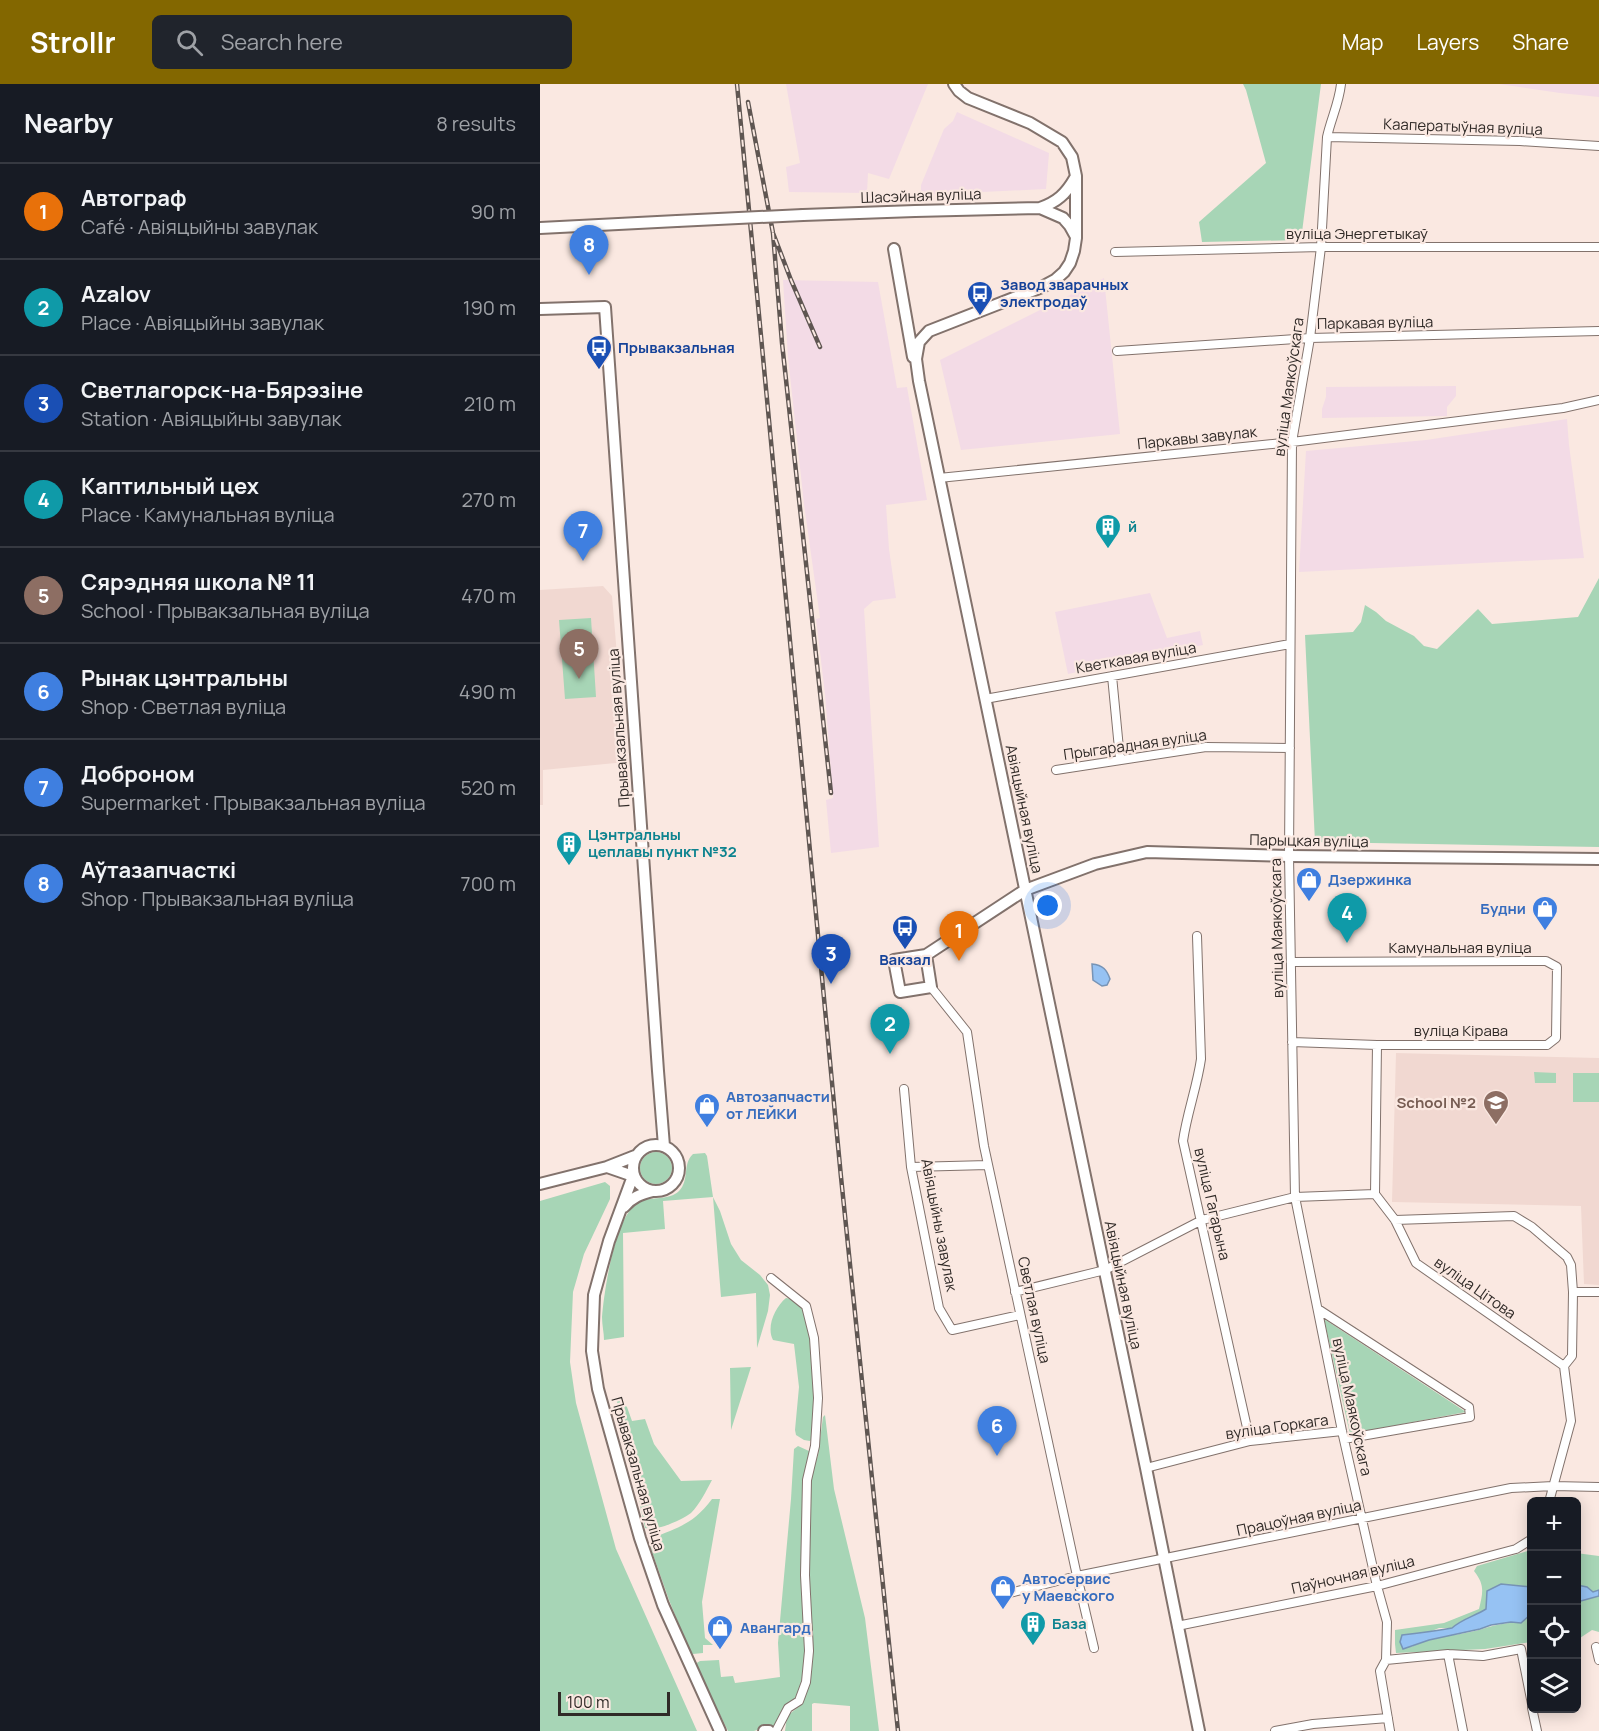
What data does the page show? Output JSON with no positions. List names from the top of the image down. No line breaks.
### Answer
{"streets":{"street":["Кааператыўная вуліца","Шасэйная вуліца","вуліца Энергетыкаў","Паркавая вуліца","вуліца Маякоўскага","Паркавы завулак","Кветкавая вуліца","Прывакзальная вуліца","Прыгарадная вуліца","Авіяцыйная вуліца","Парыцкая вуліца","Камунальная вуліца","вуліца Кірава","вуліца Гагарына","Авіяцыйны завулак","вуліца Цітова","Светлая вуліца","вуліца Горкага","Працоўная вуліца","Паўночная вуліца"]},"crossings":[["Кааператыўная вуліца","вуліца Маякоўскага"],["вуліца Энергетыкаў","вуліца Маякоўскага"],["Паркавая вуліца","вуліца Маякоўскага"],["вуліца Маякоўскага","Паркавы завулак"],["вуліца Маякоўскага","Кветкавая вуліца"],["вуліца Маякоўскага","Прыгарадная вуліца"],["вуліца Маякоўскага","Парыцкая вуліца"],["вуліца Маякоўскага","Камунальная вуліца"],["вуліца Маякоўскага","вуліца Кірава"],["вуліца Маякоўскага","вуліца Горкага"],["вуліца Маякоўскага","Працоўная вуліца"],["вуліца Маякоўскага","Паўночная вуліца"],["Паркавы завулак","Авіяцыйная вуліца"],["Кветкавая вуліца","Авіяцыйная вуліца"],["Авіяцыйная вуліца","Парыцкая вуліца"],["Авіяцыйная вуліца","вуліца Горкага"],["Авіяцыйная вуліца","Працоўная вуліца"],["Авіяцыйная вуліца","Паўночная вуліца"],["Камунальная вуліца","вуліца Кірава"],["вуліца Гагарына","вуліца Горкага"],["Авіяцыйны завулак","Светлая вуліца"],["Светлая вуліца","Працоўная вуліца"]],"places":{"bus stop":["Завод зварачных электродаў","Прывакзальная","Вакзал"],"building":["й","Цэнтральны цеплавы пункт №32","База"],"shop":["Дзержинка","Будни","Автозапчасти от ЛЕЙКИ","Автосервис у Маевского","Авангард"],"school or university":["School №2"]},"scale_bar":"100 m","page":{"header":"Strollr","search":"Search here","nav":["Map","Layers","Share"],"heading":["Nearby","8 results"],"list":[{"mark":"1","name":"Автограф","note":"Café · Авіяцыйны завулак","value":"90 m"},{"mark":"2","name":"Azalov","note":"Place · Авіяцыйны завулак","value":"190 m"},{"mark":"3","name":"Светлагорск-на-Бярэзіне","note":"Station · Авіяцыйны завулак","value":"210 m"},{"mark":"4","name":"Каптильный цех","note":"Place · Камунальная вуліца","value":"270 m"},{"mark":"5","name":"Сярэдняя школа № 11","note":"School · Прывакзальная вуліца","value":"470 m"},{"mark":"6","name":"Рынак цэнтральны","note":"Shop · Светлая вуліца","value":"490 m"},{"mark":"7","name":"Доброном","note":"Supermarket · Прывакзальная вуліца","value":"520 m"},{"mark":"8","name":"Аўтазапчасткі","note":"Shop · Прывакзальная вуліца","value":"700 m"}],"pins":["8","7","5","4","1","3","2","6"],"map_buttons":["+","−"],"scale":"100 m"}}
